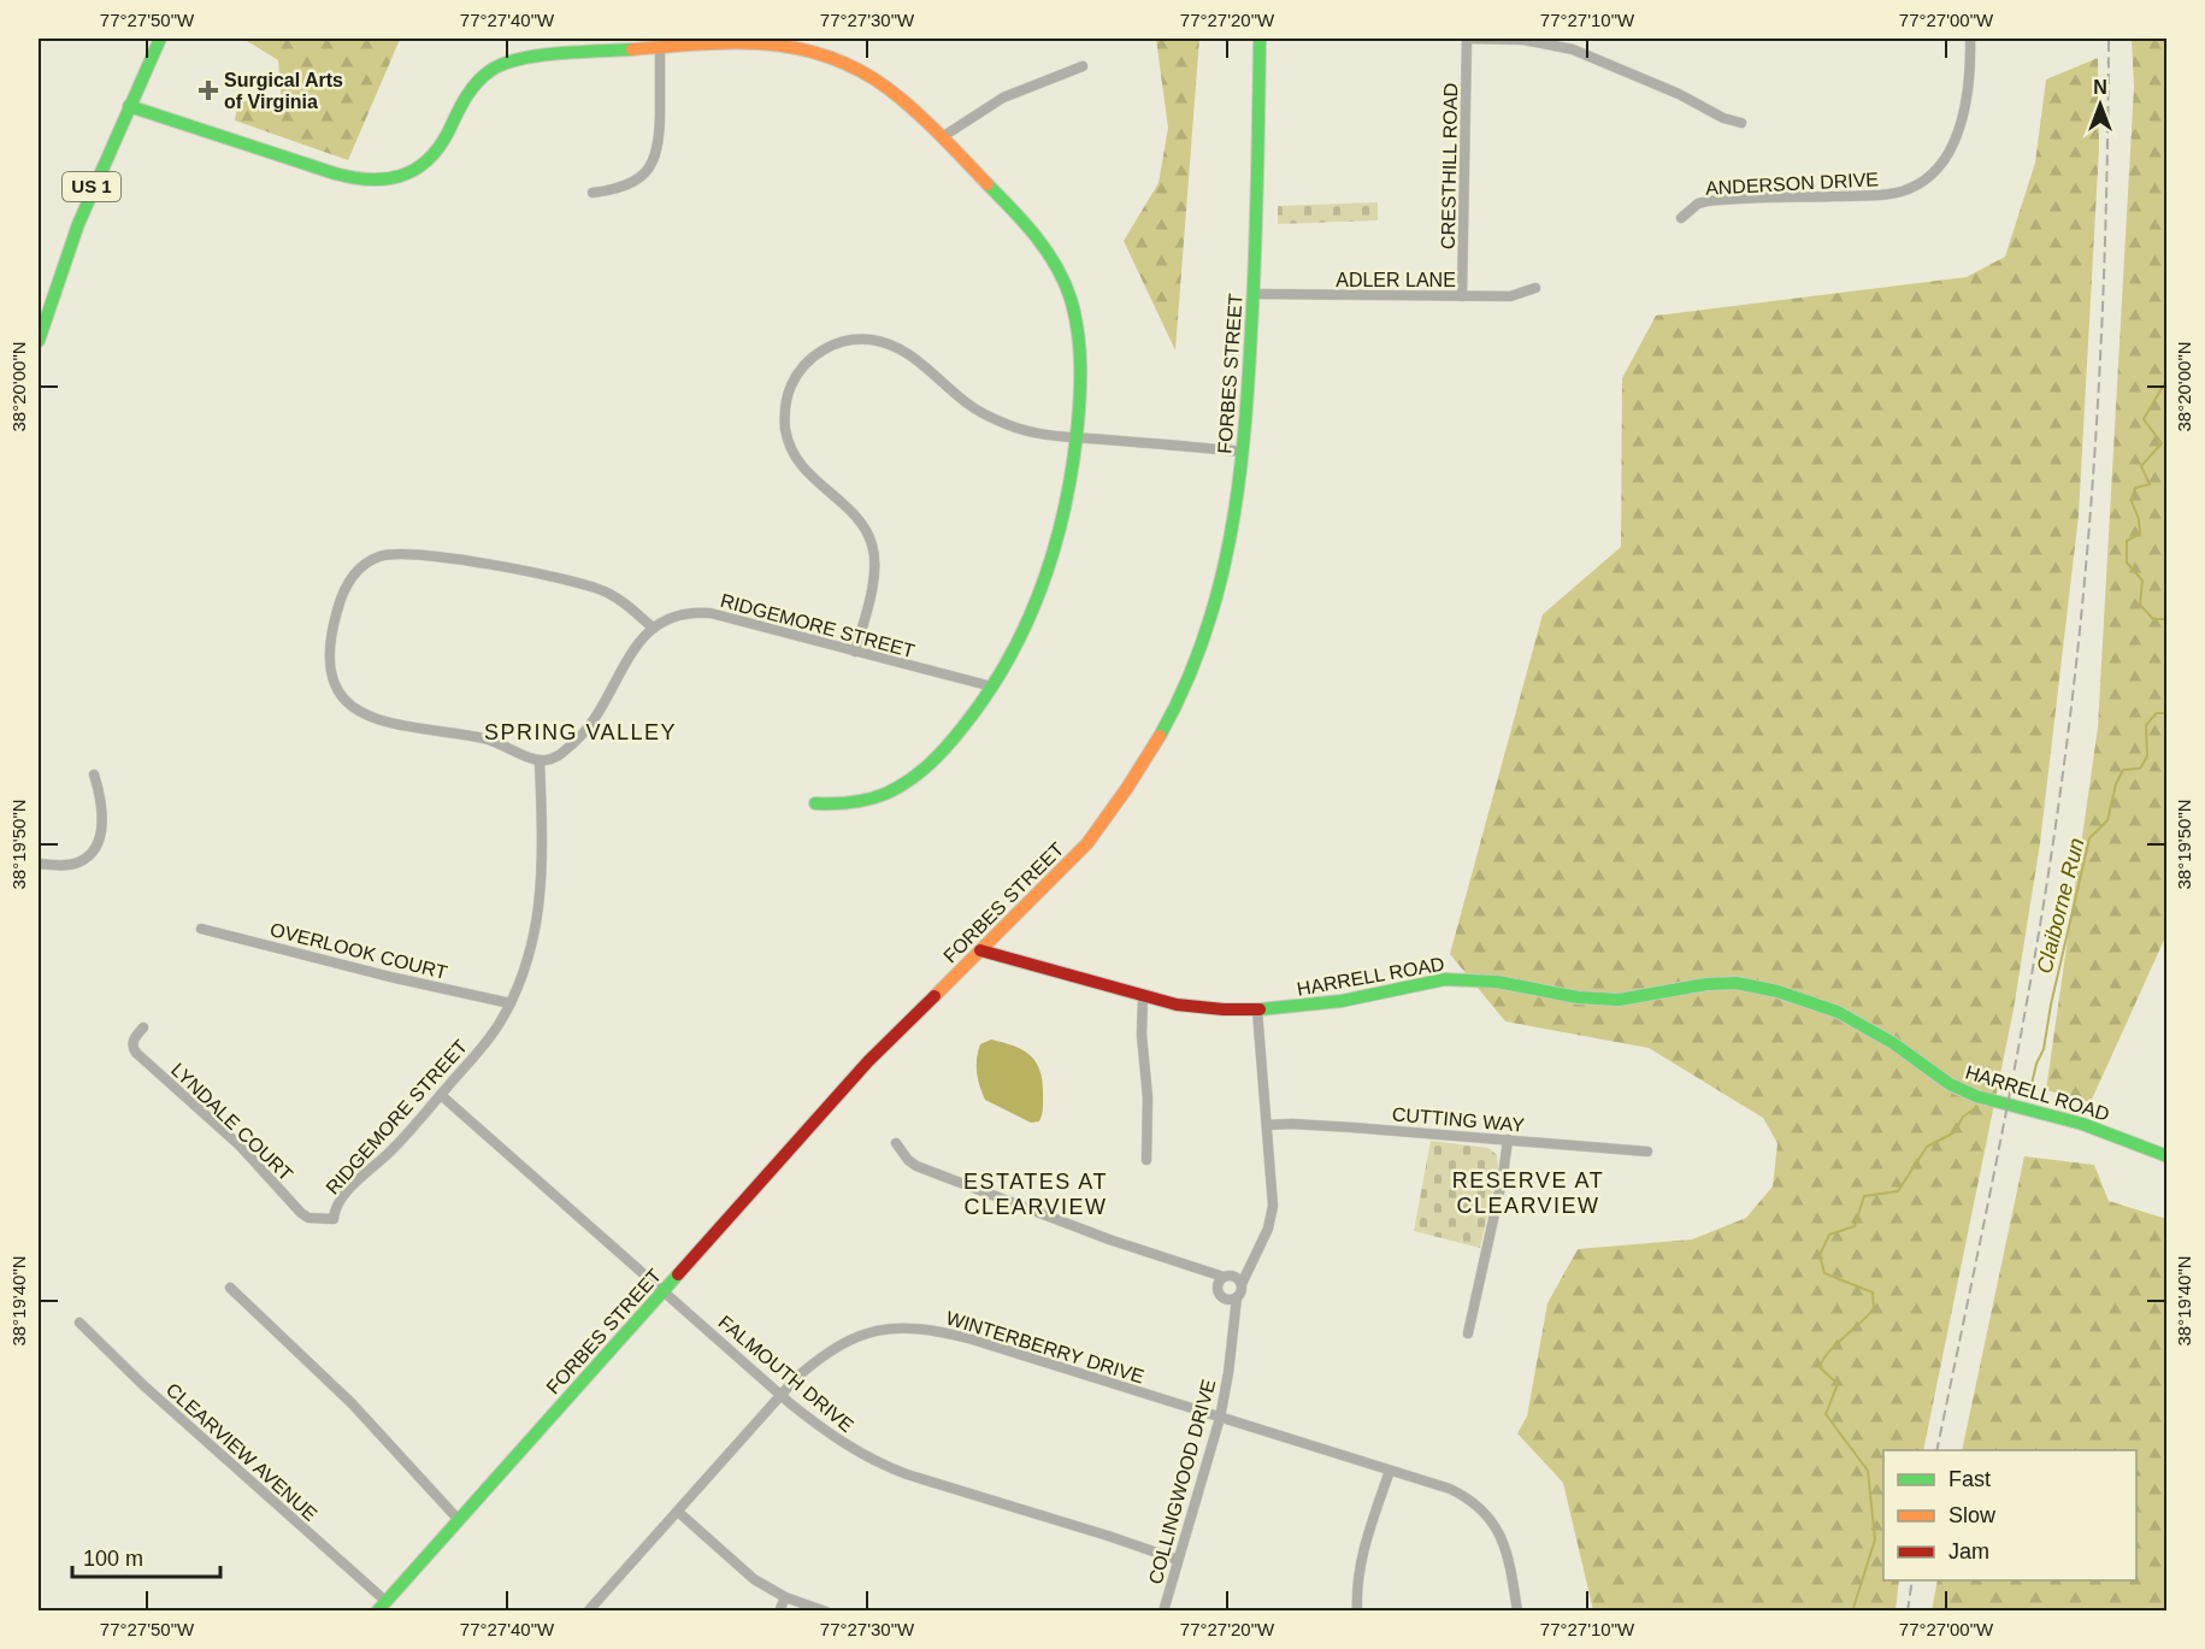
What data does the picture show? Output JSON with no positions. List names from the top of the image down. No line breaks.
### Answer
{"streets":{"street":["CRESTHILL ROAD","ANDERSON DRIVE","US 1","ADLER LANE","FORBES STREET","RIDGEMORE STREET","OVERLOOK COURT","HARRELL ROAD","CUTTING WAY","LYNDALE COURT","WINTERBERRY DRIVE","FALMOUTH DRIVE","CLEARVIEW AVENUE","COLLINGWOOD DRIVE"]},"crossings":[["CRESTHILL ROAD","ADLER LANE"],["ADLER LANE","FORBES STREET"],["FORBES STREET","HARRELL ROAD"],["FORBES STREET","FALMOUTH DRIVE"],["FORBES STREET","CLEARVIEW AVENUE"],["RIDGEMORE STREET","OVERLOOK COURT"],["RIDGEMORE STREET","LYNDALE COURT"],["RIDGEMORE STREET","FALMOUTH DRIVE"],["WINTERBERRY DRIVE","FALMOUTH DRIVE"],["WINTERBERRY DRIVE","COLLINGWOOD DRIVE"],["FALMOUTH DRIVE","COLLINGWOOD DRIVE"]],"districts":["SPRING VALLEY","RESERVE AT CLEARVIEW","ESTATES AT CLEARVIEW"],"water":["Claiborne Run"],"places":{"health":["Surgical Arts of Virginia"]},"legend":["Fast","Slow","Jam"],"scale_bar":"100 m","north":"top","coordinates":["77°27'50\"W","77°27'40\"W","77°27'30\"W","77°27'20\"W","77°27'10\"W","77°27'00\"W","38°20'00\"N","38°19'50\"N","38°19'40\"N"]}
